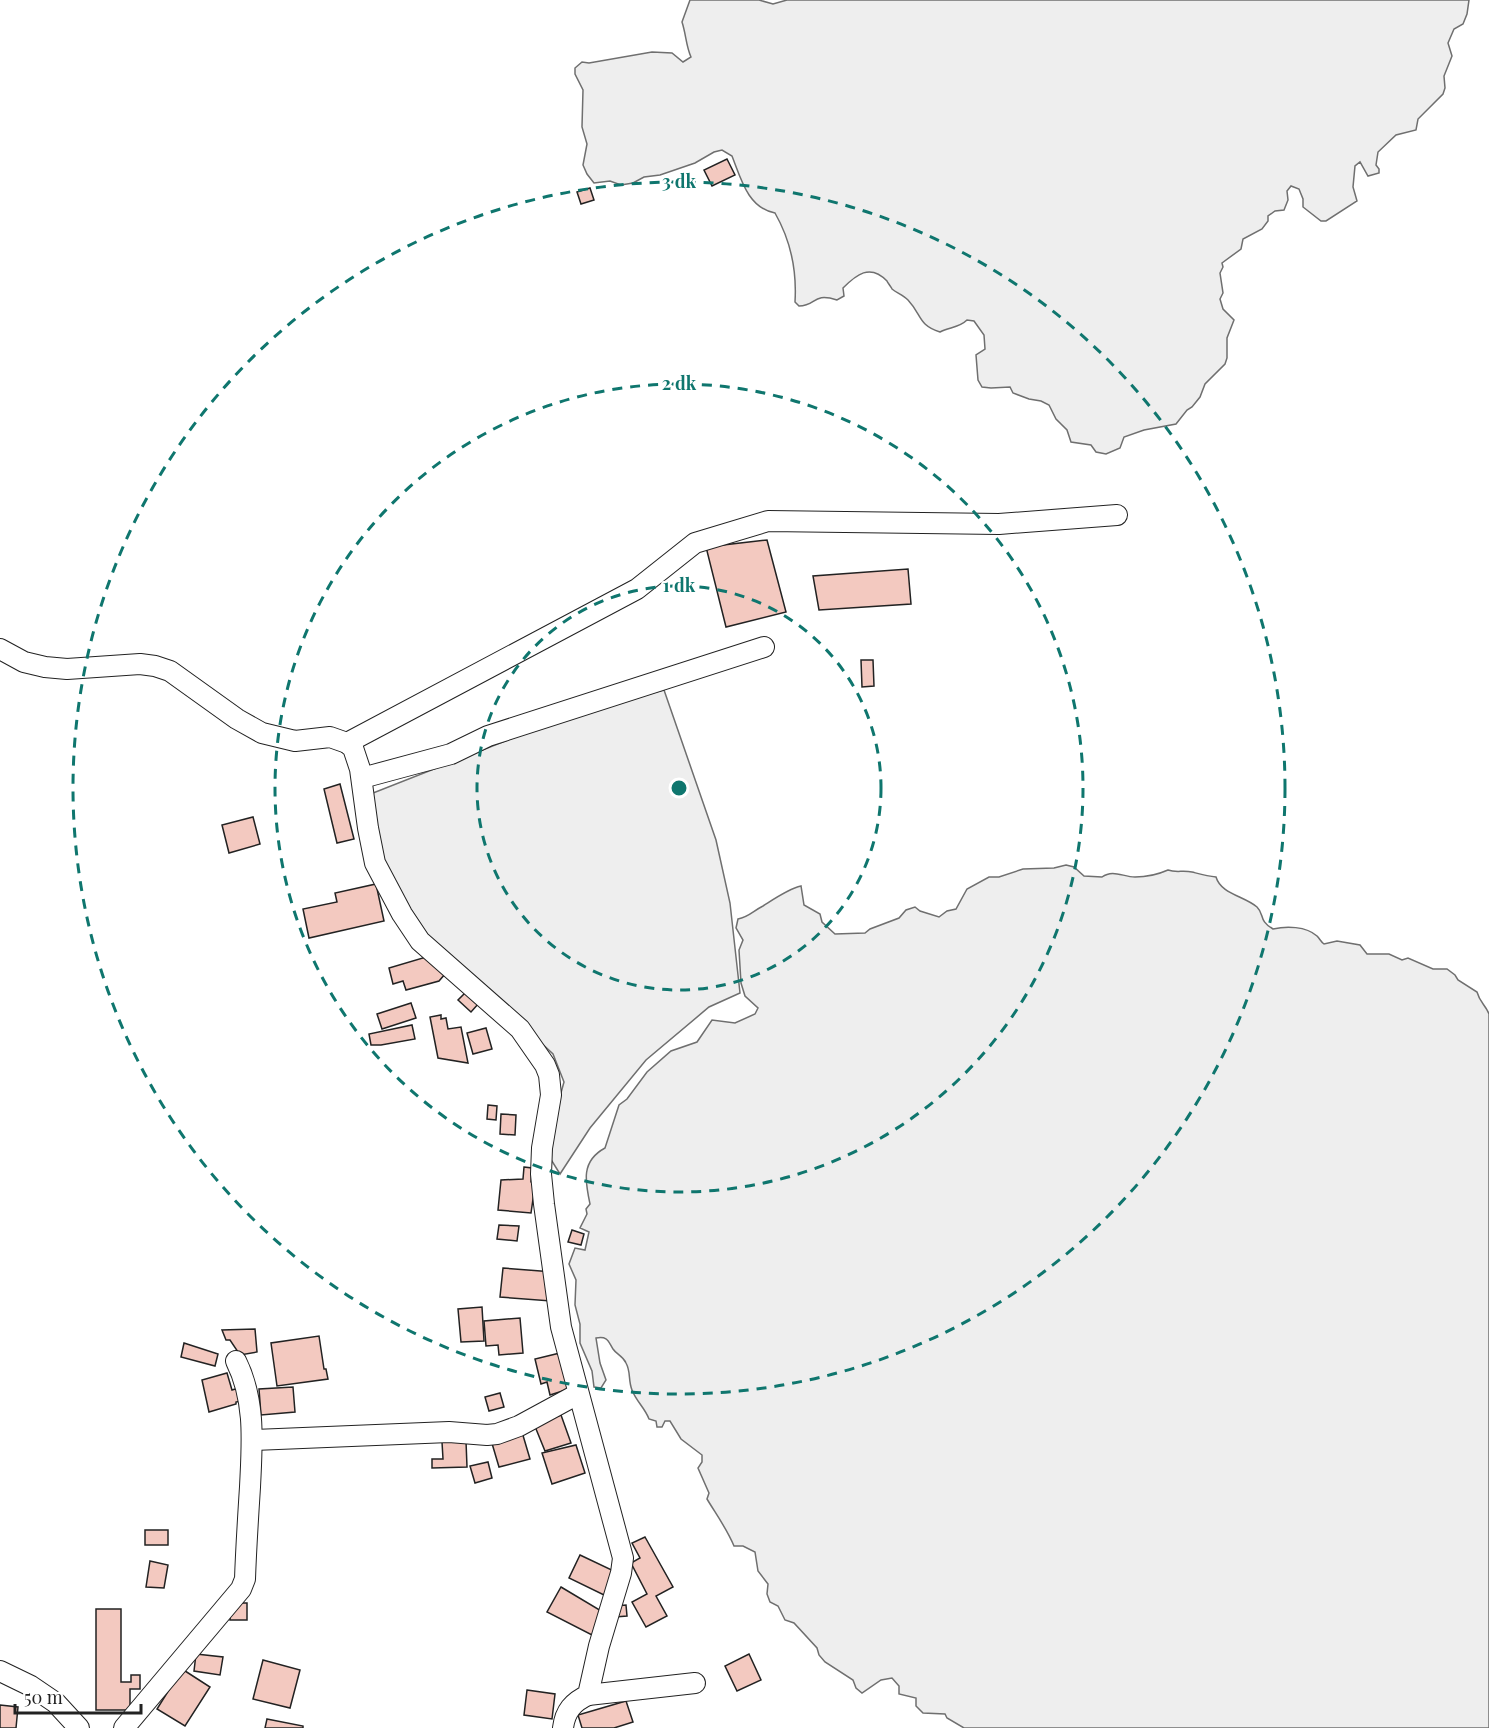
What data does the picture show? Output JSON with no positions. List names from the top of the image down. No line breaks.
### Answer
{"scale_bar":"50 m","rings":["3 dk","2 dk","1 dk"]}
